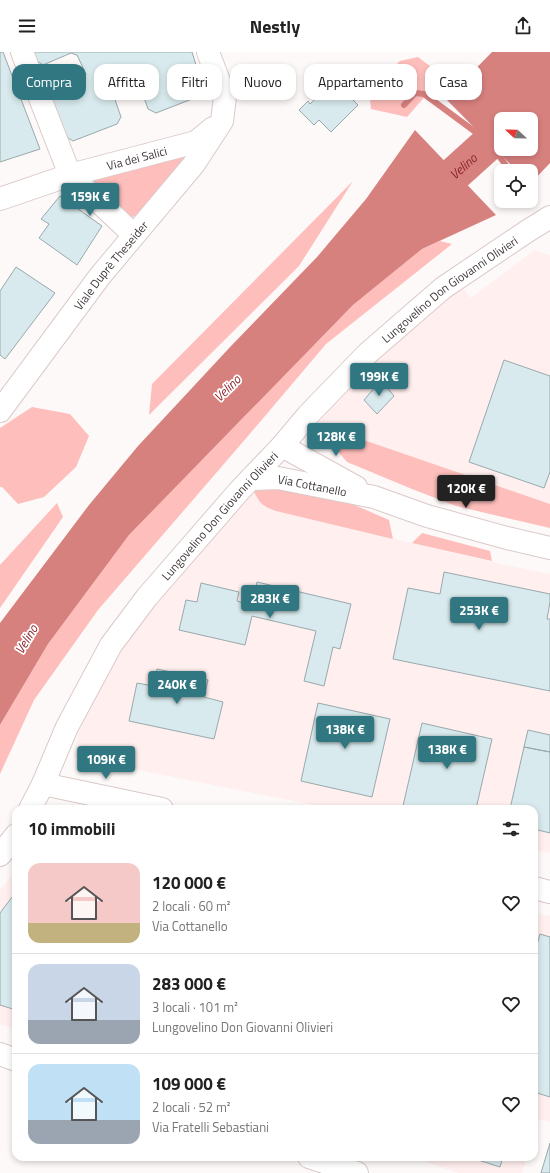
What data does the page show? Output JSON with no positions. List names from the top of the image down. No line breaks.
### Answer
{"streets":{"street":["Via dei Salici","Viale Duprè Theseider","Lungovelino Don Giovanni Olivieri","Via Cottanello"]},"crossings":[["Via dei Salici","Viale Duprè Theseider"],["Lungovelino Don Giovanni Olivieri","Via Cottanello"]],"water":["Velino"],"north":"left","page":{"header":"Nestly","chip":["Compra","Affitta","Filtri","Nuovo","Appartamento","Casa"],"price":["159K €","199K €","128K €","120K €","283K €","253K €","240K €","138K €","138K €","109K €"],"heading":"10 immobili","list":[{"name":"120 000 €","note":"2 locali · 60 m² · Via Cottanello"},{"name":"283 000 €","note":"3 locali · 101 m² · Lungovelino Don Giovanni Olivieri"},{"name":"109 000 €","note":"2 locali · 52 m² · Via Fratelli Sebastiani"}]}}
